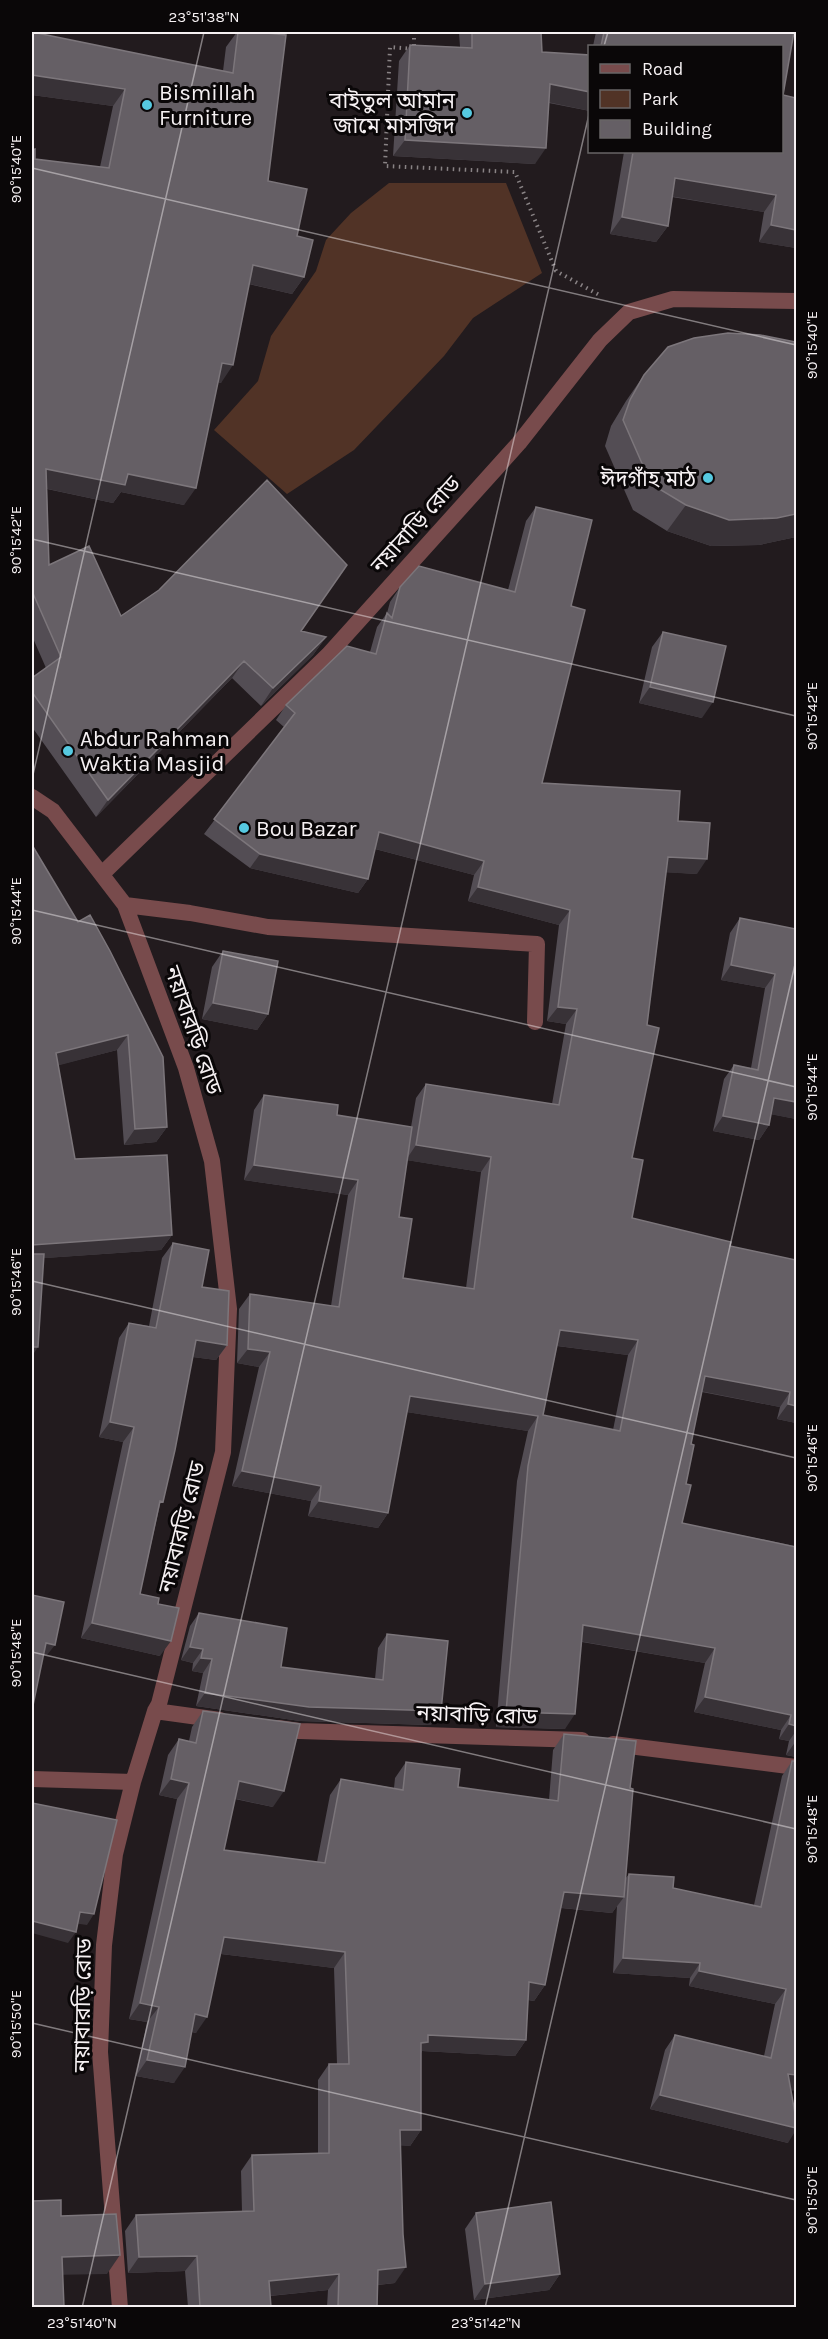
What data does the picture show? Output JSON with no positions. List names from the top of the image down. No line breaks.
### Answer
{"streets":{"street":["নয়াবাড়ি রোড","নয়াবারড়ি রোড"]},"crossings":[["নয়াবাড়ি রোড","নয়াবারড়ি রোড"]],"places":["Bismillah Furniture","বাইতুল আমান জামে মাসজিদ","ঈদগাঁহ মাঠ","Abdur Rahman Waktia Masjid","Bou Bazar"],"legend":["Road","Park","Building"],"coordinates":["23°51'38\"N","90°15'40\"E","90°15'42\"E","90°15'44\"E","90°15'46\"E","90°15'48\"E","90°15'50\"E","23°51'40\"N","23°51'42\"N"]}
